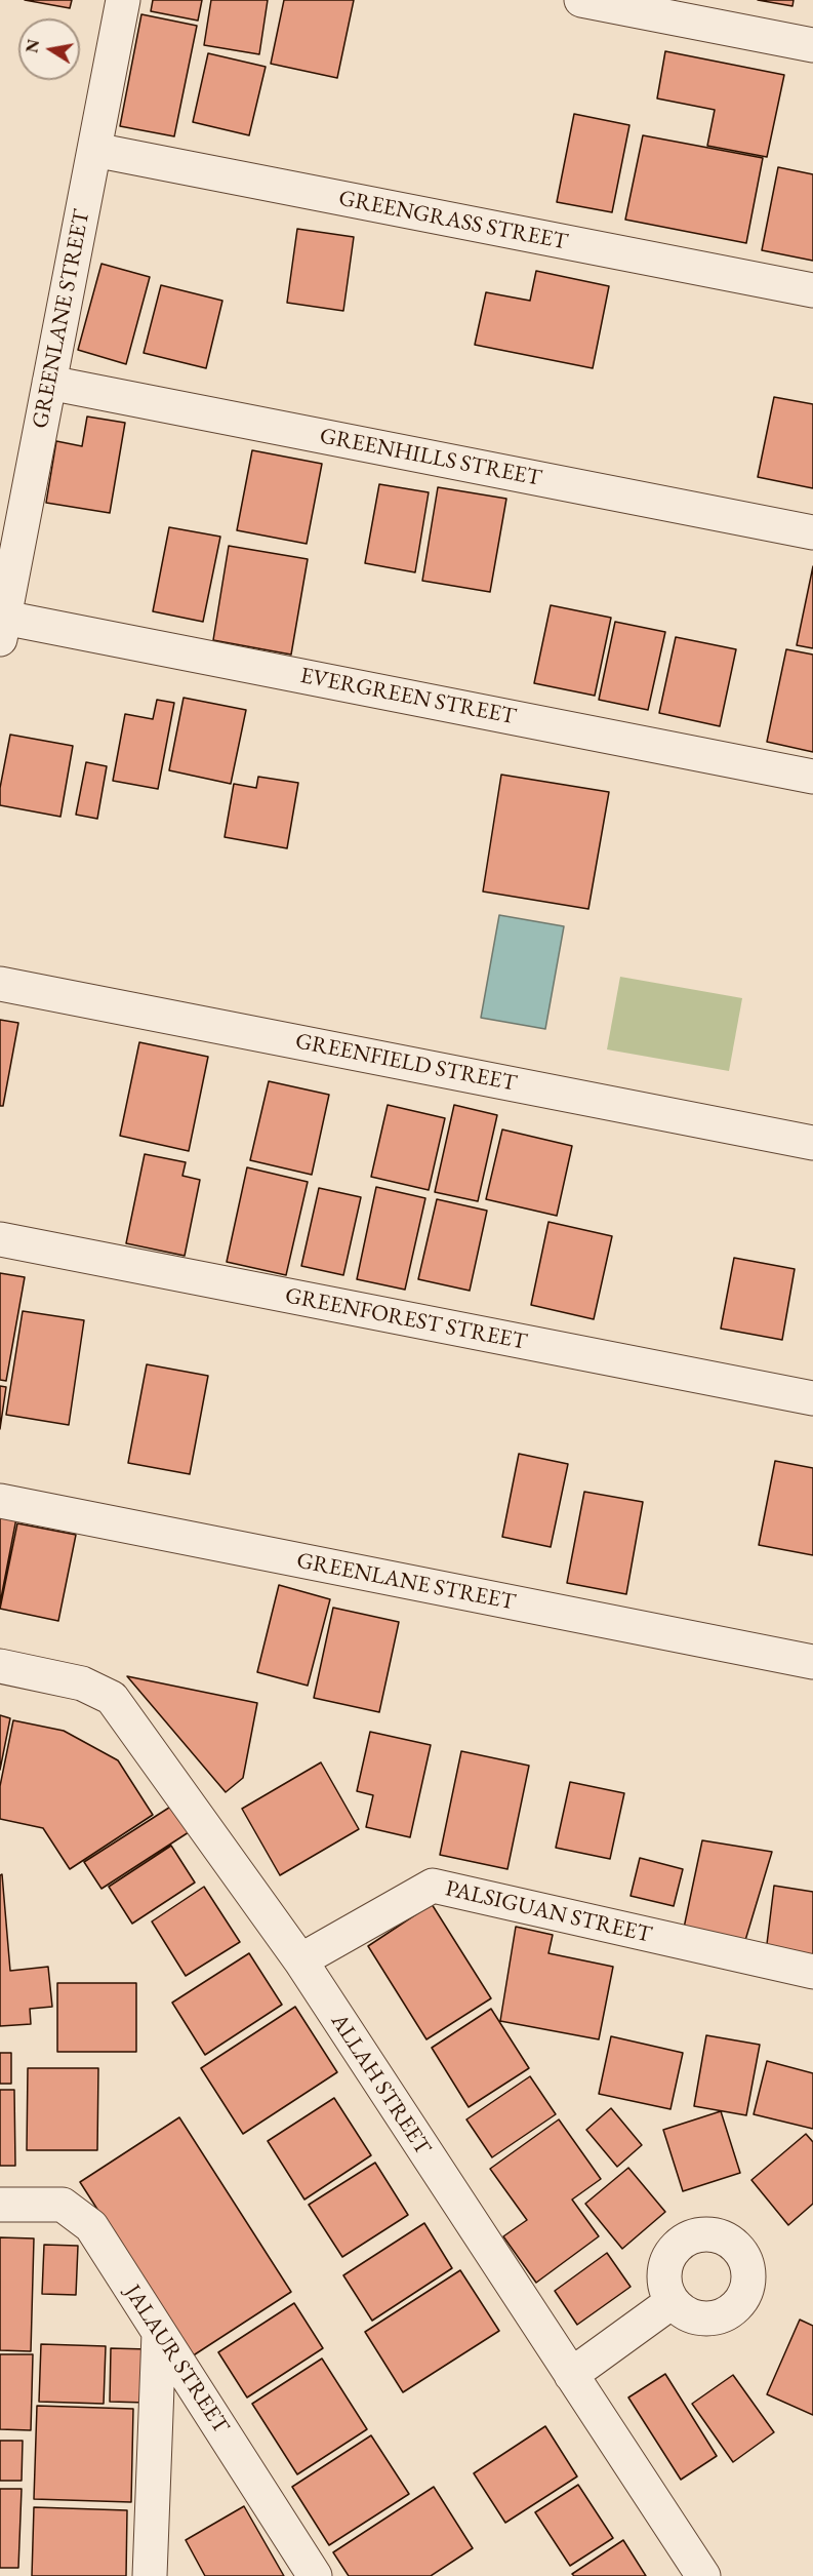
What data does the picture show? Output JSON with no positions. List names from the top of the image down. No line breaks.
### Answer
{"streets":{"street":["GREENGRASS STREET","GREENLANE STREET","GREENHILLS STREET","EVERGREEN STREET","GREENFIELD STREET","GREENFOREST STREET","PALSIGUAN STREET","ALLAH STREET","JALAUR STREET"]},"crossings":[["GREENGRASS STREET","GREENLANE STREET"],["GREENLANE STREET","GREENHILLS STREET"],["GREENLANE STREET","EVERGREEN STREET"],["PALSIGUAN STREET","ALLAH STREET"]],"north":"left"}
